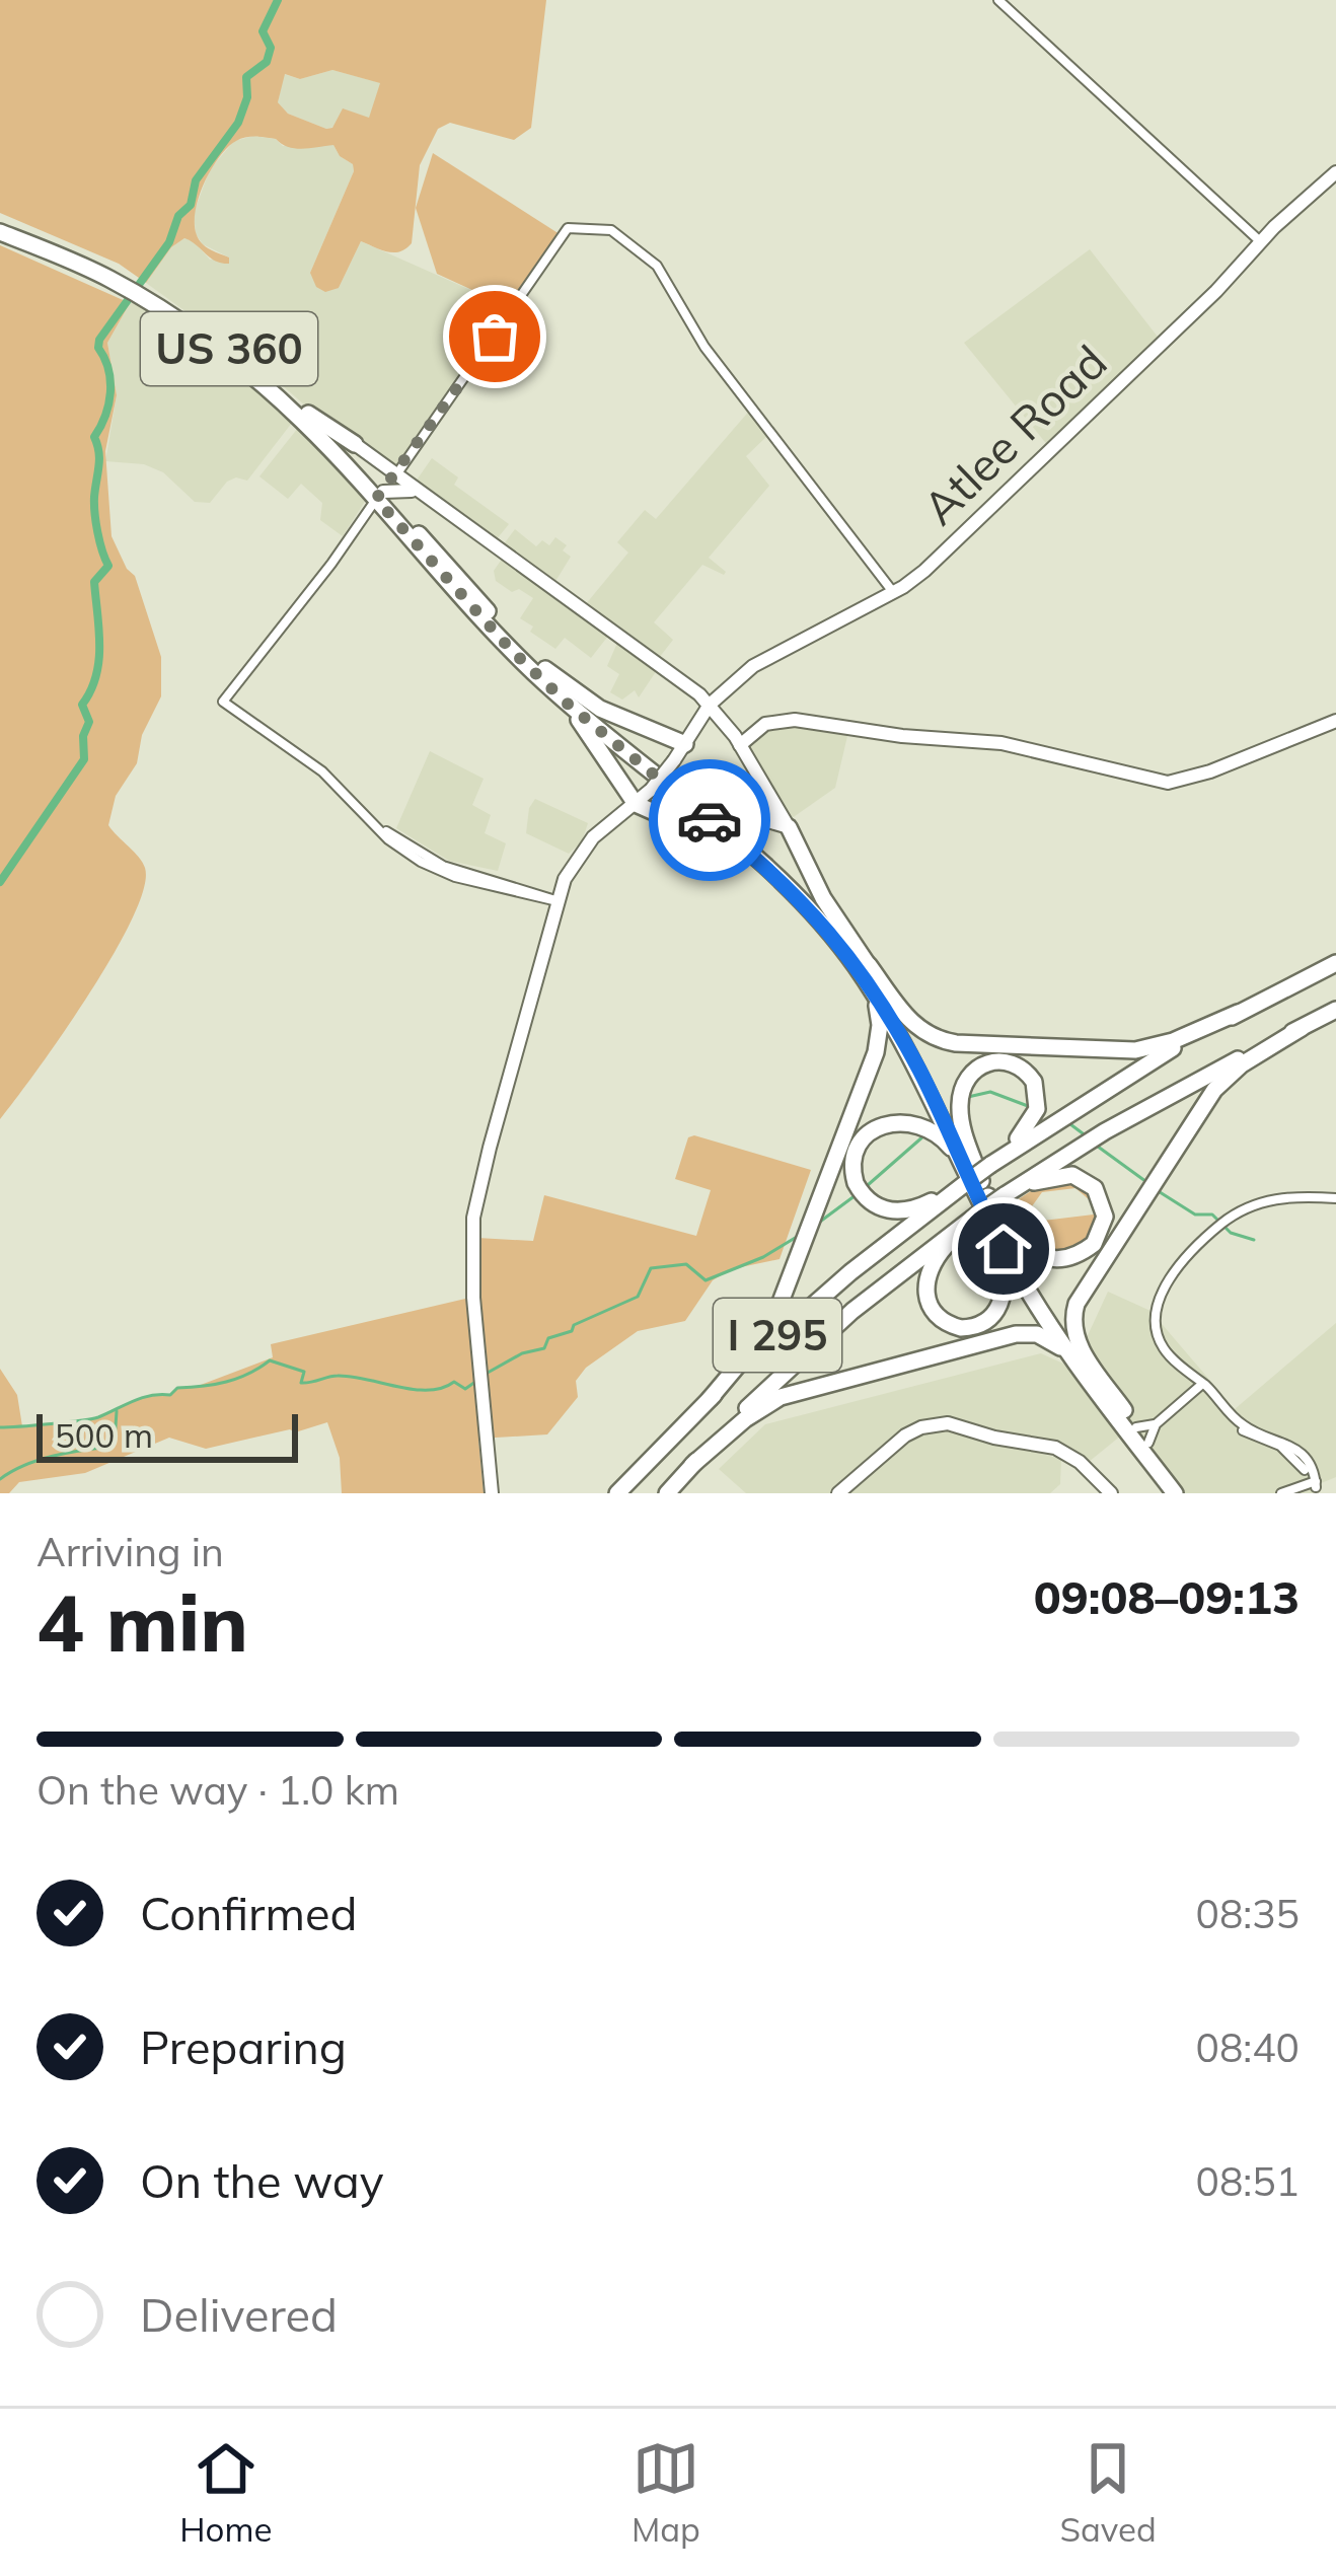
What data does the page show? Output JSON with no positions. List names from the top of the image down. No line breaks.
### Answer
{"streets":{"highway":["US 360","I 295"],"main road":["Atlee Road"]},"crossings":[["US 360","I 295"]],"scale_bar":"500 m","page":{"scale":"500 m","heading":["4 min","Arriving in","09:08–09:13"],"bar":"On the way · 1.0 km","list":[["Confirmed","08:35"],["Preparing","08:40"],["On the way","08:51"],"Delivered"],"tabs":["Home","Map","Saved"]}}
